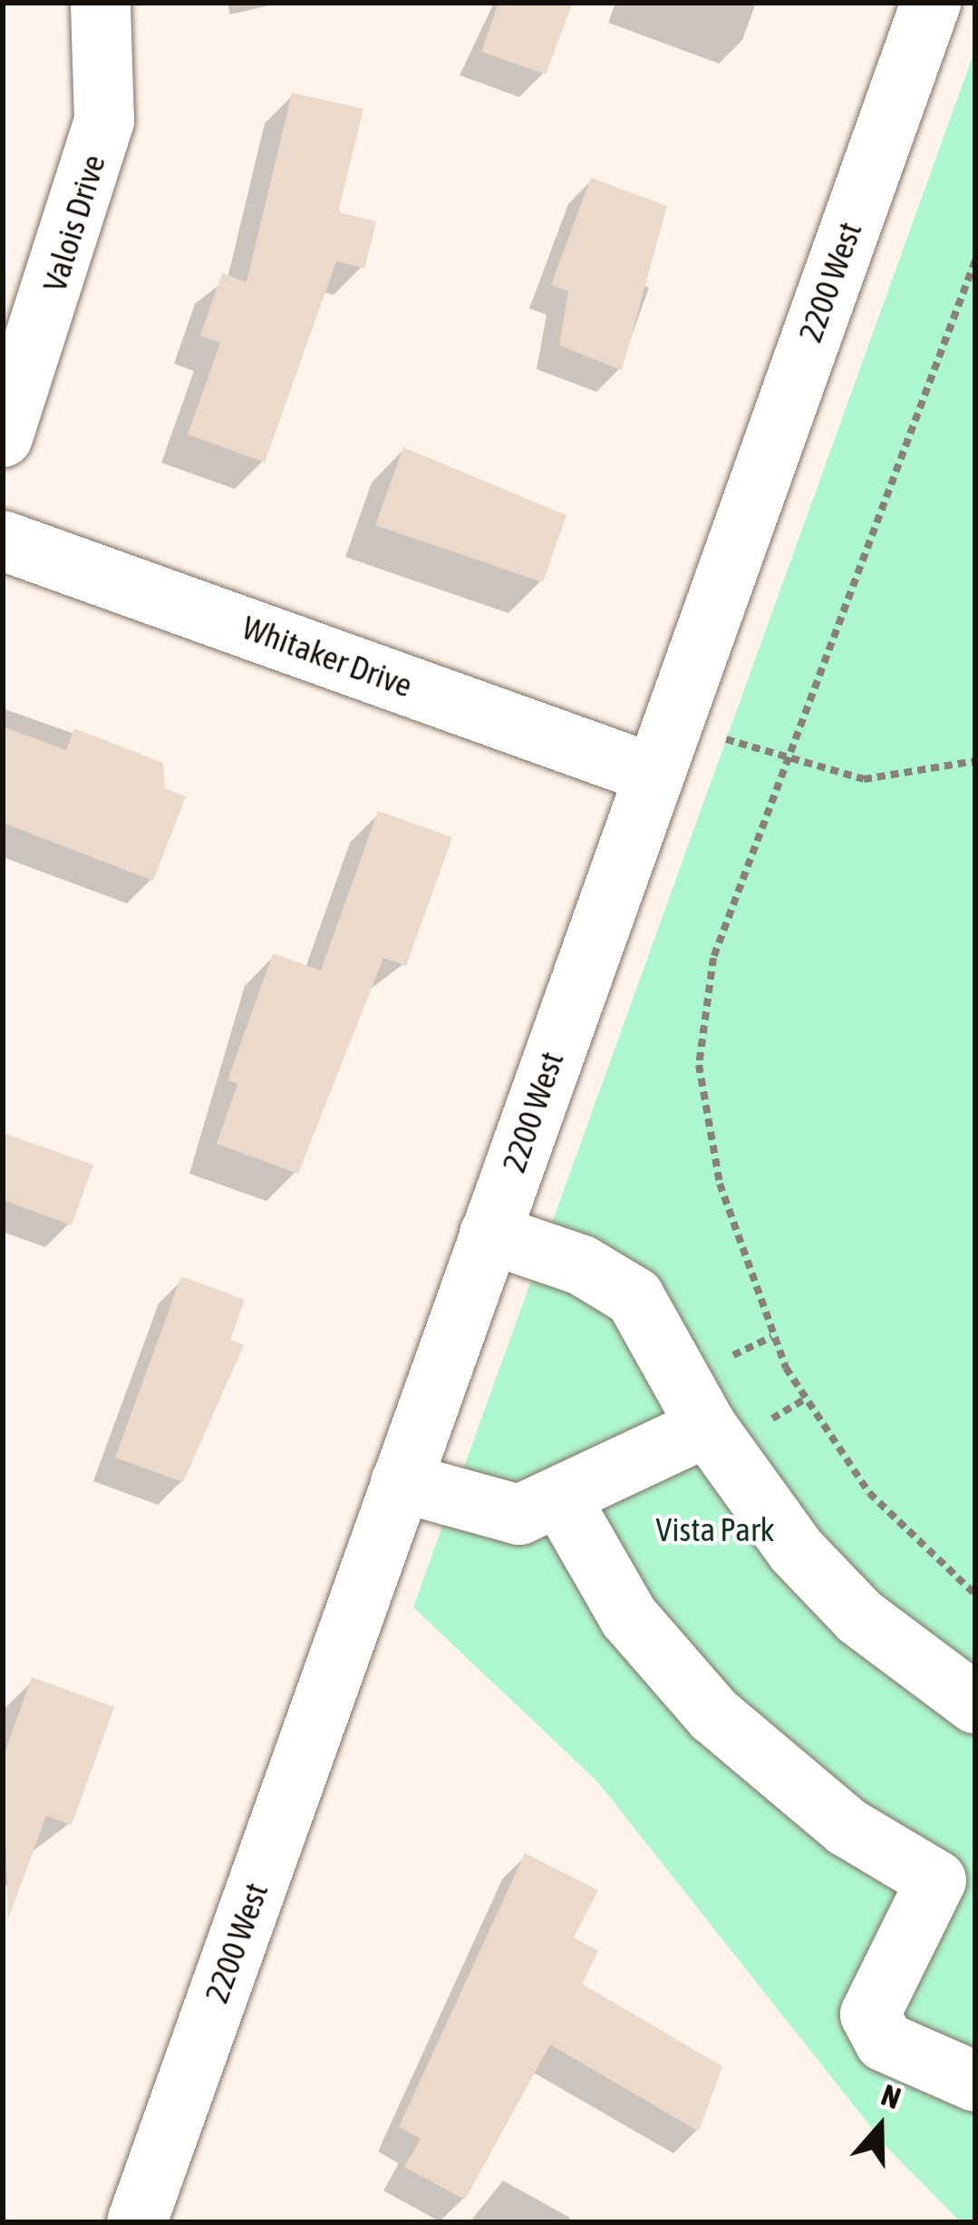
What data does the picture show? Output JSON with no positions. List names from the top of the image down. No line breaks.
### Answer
{"streets":{"street":["Valois Drive","2200 West","Whitaker Drive"]},"crossings":[["2200 West","Whitaker Drive"]],"parks":["Vista Park"],"north":"top"}
